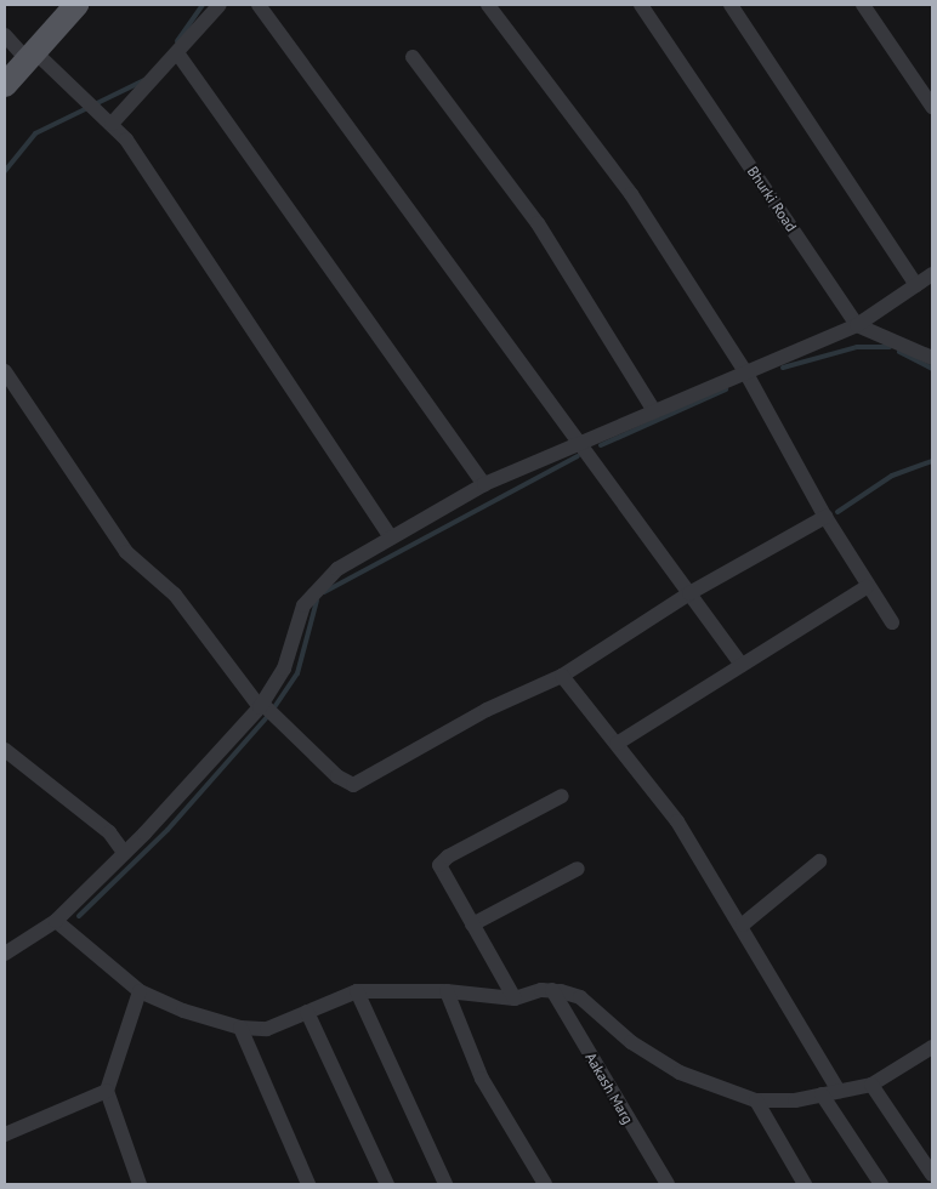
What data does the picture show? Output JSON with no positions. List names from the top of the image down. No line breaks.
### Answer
{"streets":{"street":["Bhurki Road","Aakash Marg"]}}
